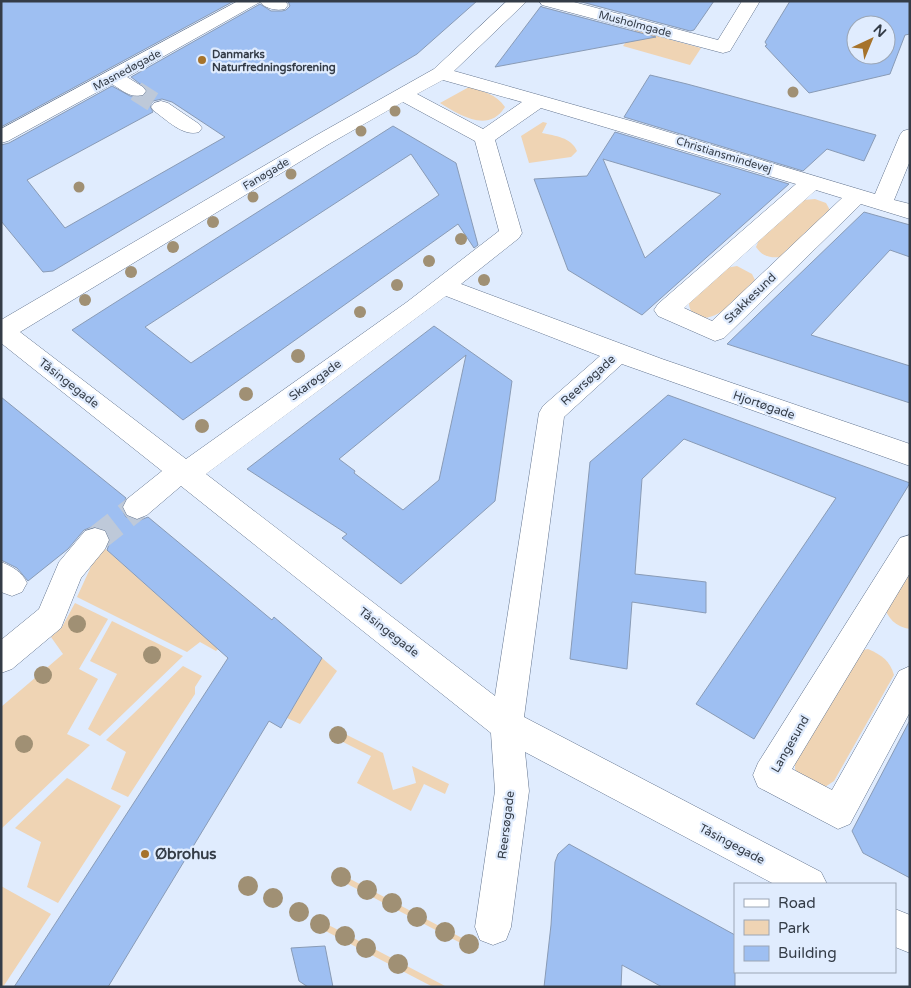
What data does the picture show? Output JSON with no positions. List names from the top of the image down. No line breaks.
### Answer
{"streets":{"street":["Musholmgade","Masnedøgade","Christiansmindevej","Fanøgade","Stakkesund","Skarøgade","Reersøgade","Tåsingegade","Hjortøgade","Langesund"]},"crossings":[["Christiansmindevej","Fanøgade"],["Christiansmindevej","Stakkesund"],["Fanøgade","Tåsingegade"],["Skarøgade","Reersøgade"],["Skarøgade","Tåsingegade"],["Reersøgade","Tåsingegade"],["Reersøgade","Hjortøgade"]],"places":["Danmarks Naturfredningsforening","Øbrohus"],"legend":["Road","Park","Building"],"north":"top right"}
